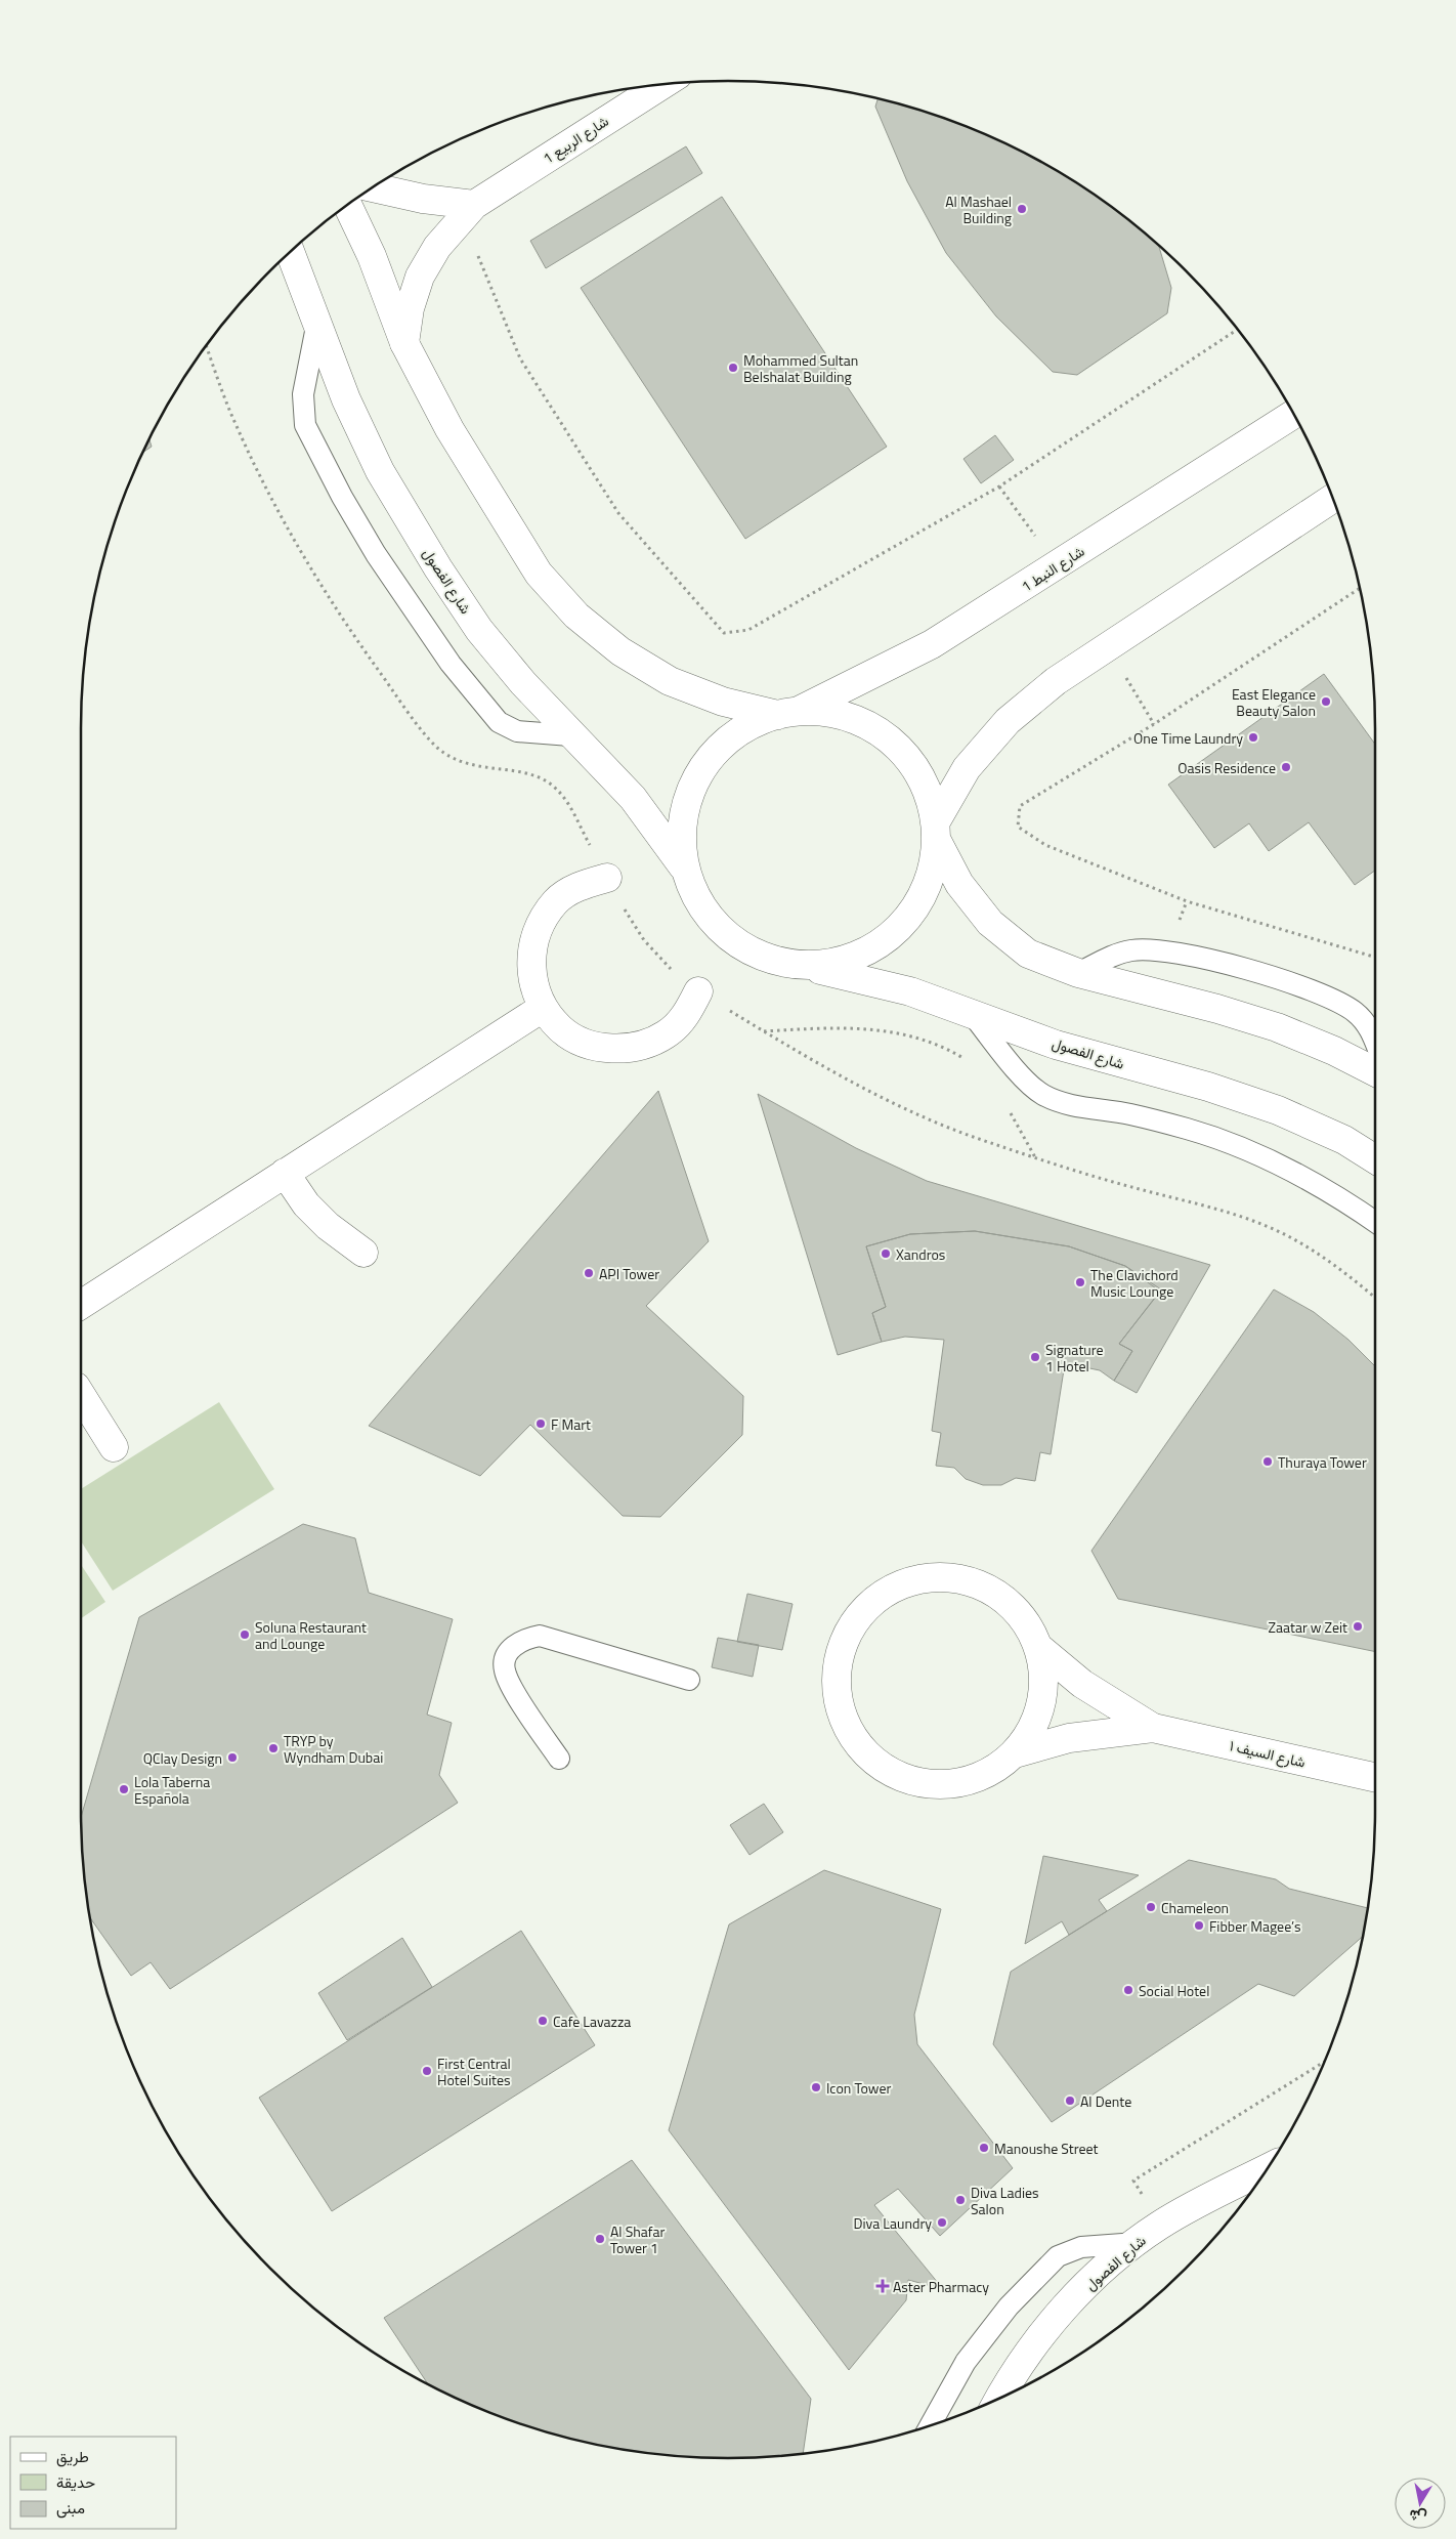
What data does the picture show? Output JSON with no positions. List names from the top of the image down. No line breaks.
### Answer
{"streets":{"street":["شارع الربيع 1","شارع النبط 1","شارع الفصول","شارع السيف ١"]},"crossings":[["شارع النبط 1","شارع الفصول"]],"places":{"other":["Al Mashael Building","Mohammed Sultan Belshalat Building","East Elegance Beauty Salon","One Time Laundry","Oasis Residence","Xandros","API Tower","The Clavichord Music Lounge","Signature 1 Hotel","F Mart","Thuraya Tower","Zaatar w Zeit","Soluna Restaurant and Lounge","TRYP by Wyndham Dubai","QClay Design","Lola Taberna Española","Chameleon","Fibber Magee’s","Social Hotel","Cafe Lavazza","First Central Hotel Suites","Icon Tower","Al Dente","Manoushe Street","Diva Ladies Salon","Diva Laundry","Al Shafar Tower 1"],"health":["Aster Pharmacy"]},"legend":["طريق","حديقة","مبنى"],"north":"bottom"}
